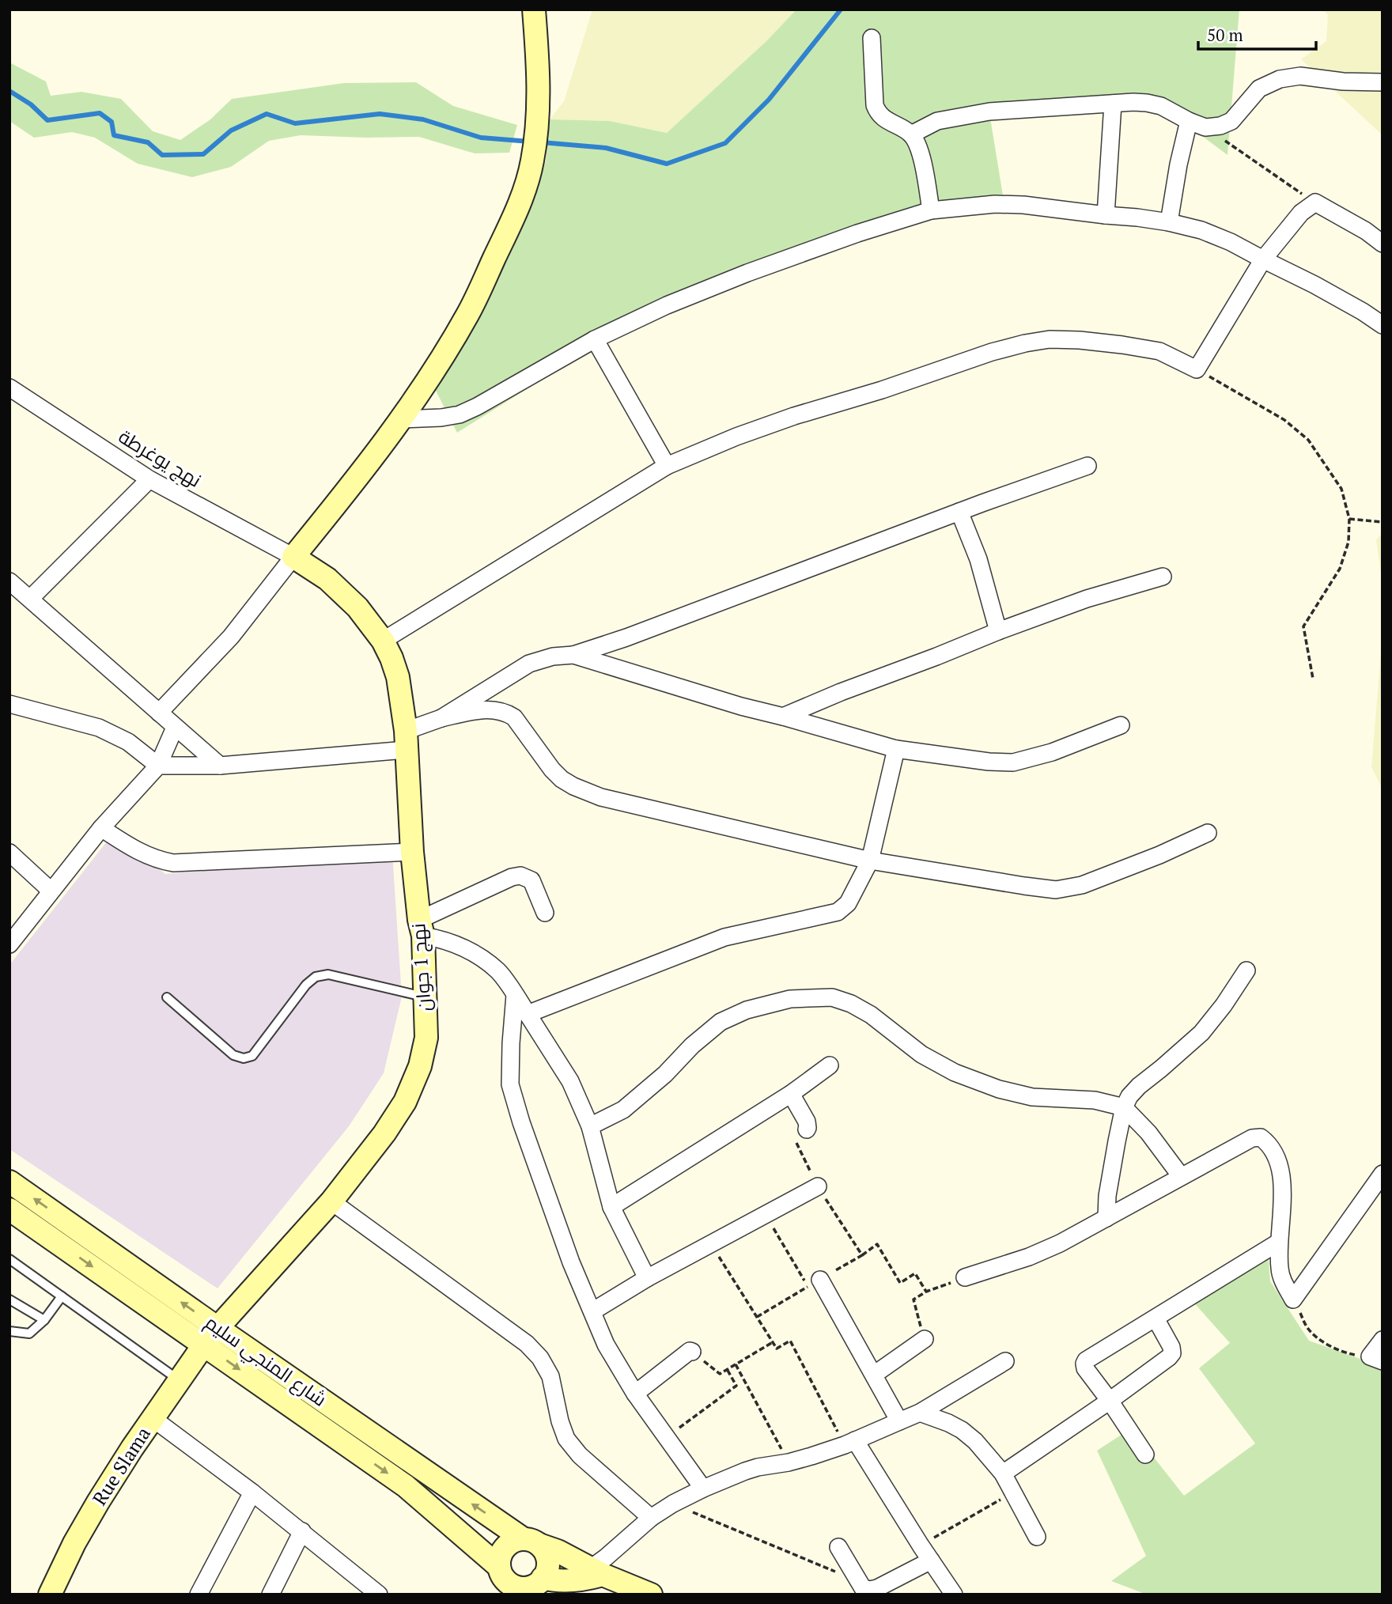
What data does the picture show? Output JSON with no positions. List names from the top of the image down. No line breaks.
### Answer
{"streets":{"street":["نهج يوغرطة","نهج 1 جوان","شارع المنجي سليم","Rue Slama"]},"crossings":[["نهج يوغرطة","نهج 1 جوان"],["نهج 1 جوان","شارع المنجي سليم"],["نهج 1 جوان","Rue Slama"],["شارع المنجي سليم","Rue Slama"]],"scale_bar":"50 m"}
